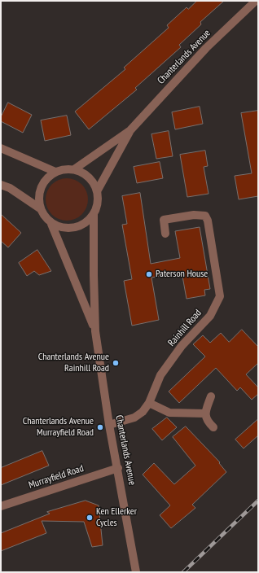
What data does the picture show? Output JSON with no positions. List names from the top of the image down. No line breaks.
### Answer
{"streets":{"street":["Chanterlands Avenue","Rainhill Road","Murrayfield Road"]},"crossings":[["Chanterlands Avenue","Rainhill Road"],["Chanterlands Avenue","Murrayfield Road"]],"places":["Paterson House","Chanterlands Avenue Rainhill Road","Chanterlands Avenue Murrayfield Road","Ken Ellerker Cycles"]}
